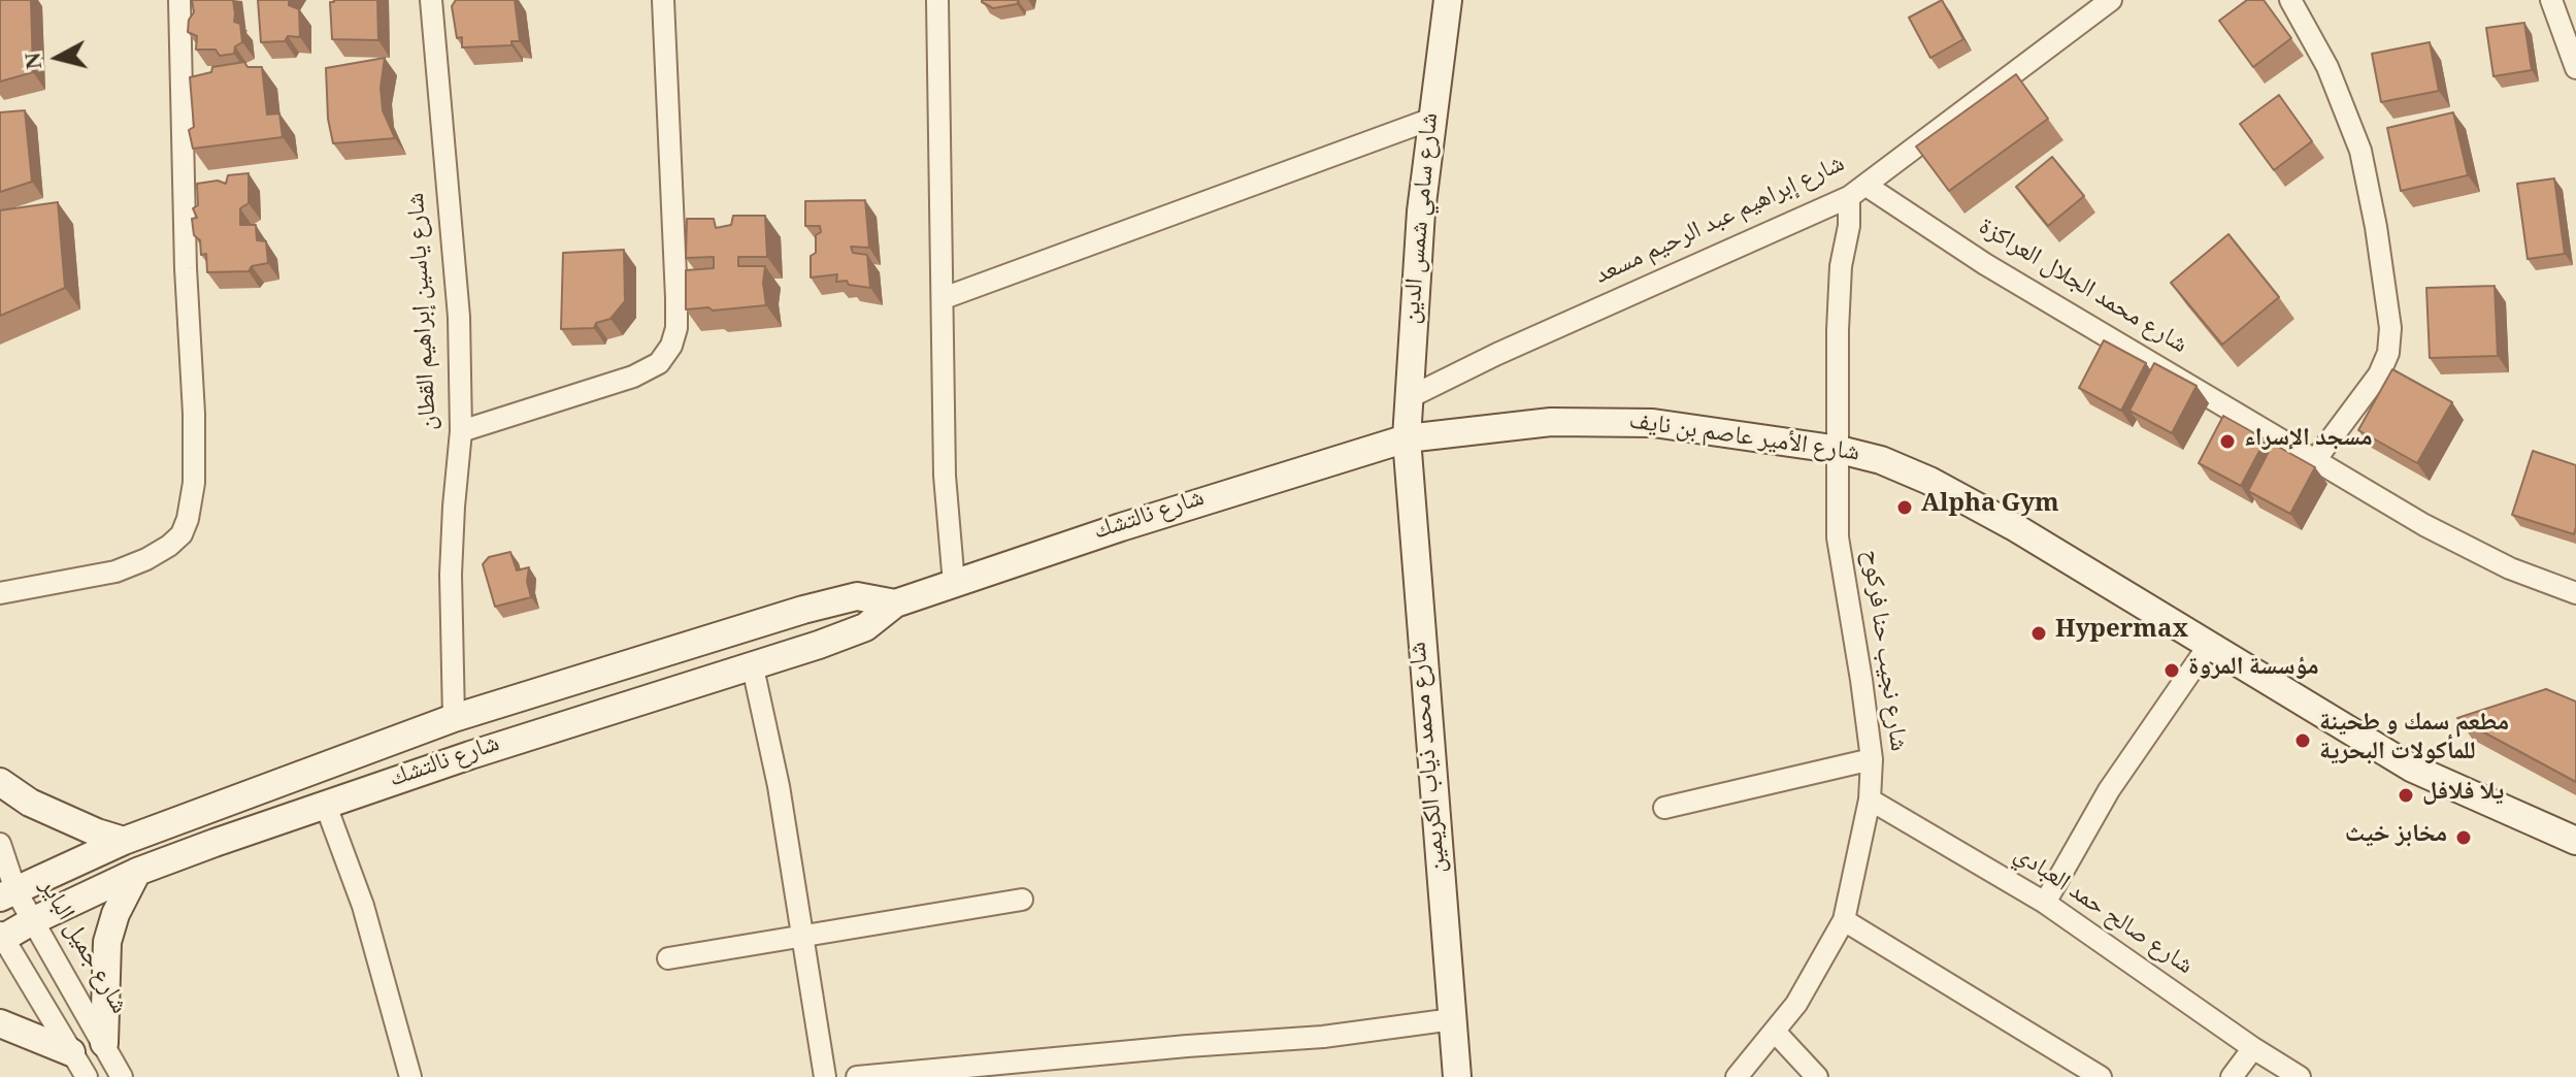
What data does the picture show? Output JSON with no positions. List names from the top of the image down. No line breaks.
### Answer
{"streets":{"main road":["شارع سامي شمس الدين","شارع الأمير عاصم بن نايف","شارع نالتشك","شارع محمد ذياب الكريمين"],"street":["شارع إبراهيم عبد الرحيم مسعد","شارع محمد الجلال العراكزة","شارع ياسين إبراهيم القطان","شارع نجيب حنا فركوح","شارع صالح حمد العبادي","شارع جميل الباير"]},"crossings":[["شارع سامي شمس الدين","شارع إبراهيم عبد الرحيم مسعد"],["شارع سامي شمس الدين","شارع الأمير عاصم بن نايف"],["شارع سامي شمس الدين","شارع نالتشك"],["شارع سامي شمس الدين","شارع محمد ذياب الكريمين"],["شارع إبراهيم عبد الرحيم مسعد","شارع محمد الجلال العراكزة"],["شارع إبراهيم عبد الرحيم مسعد","شارع نجيب حنا فركوح"],["شارع محمد الجلال العراكزة","شارع نجيب حنا فركوح"],["شارع ياسين إبراهيم القطان","شارع نالتشك"],["شارع الأمير عاصم بن نايف","شارع نالتشك"],["شارع الأمير عاصم بن نايف","شارع نجيب حنا فركوح"],["شارع الأمير عاصم بن نايف","شارع محمد ذياب الكريمين"],["شارع نالتشك","شارع محمد ذياب الكريمين"],["شارع نالتشك","شارع جميل الباير"],["شارع نجيب حنا فركوح","شارع صالح حمد العبادي"]],"places":["مسجد الإسراء","Alpha Gym","Hypermax","مؤسسة المروة","مطعم سمك و طحينة للمأكولات البحرية","يلا فلافل","مخابز خيث"],"north":"left"}
